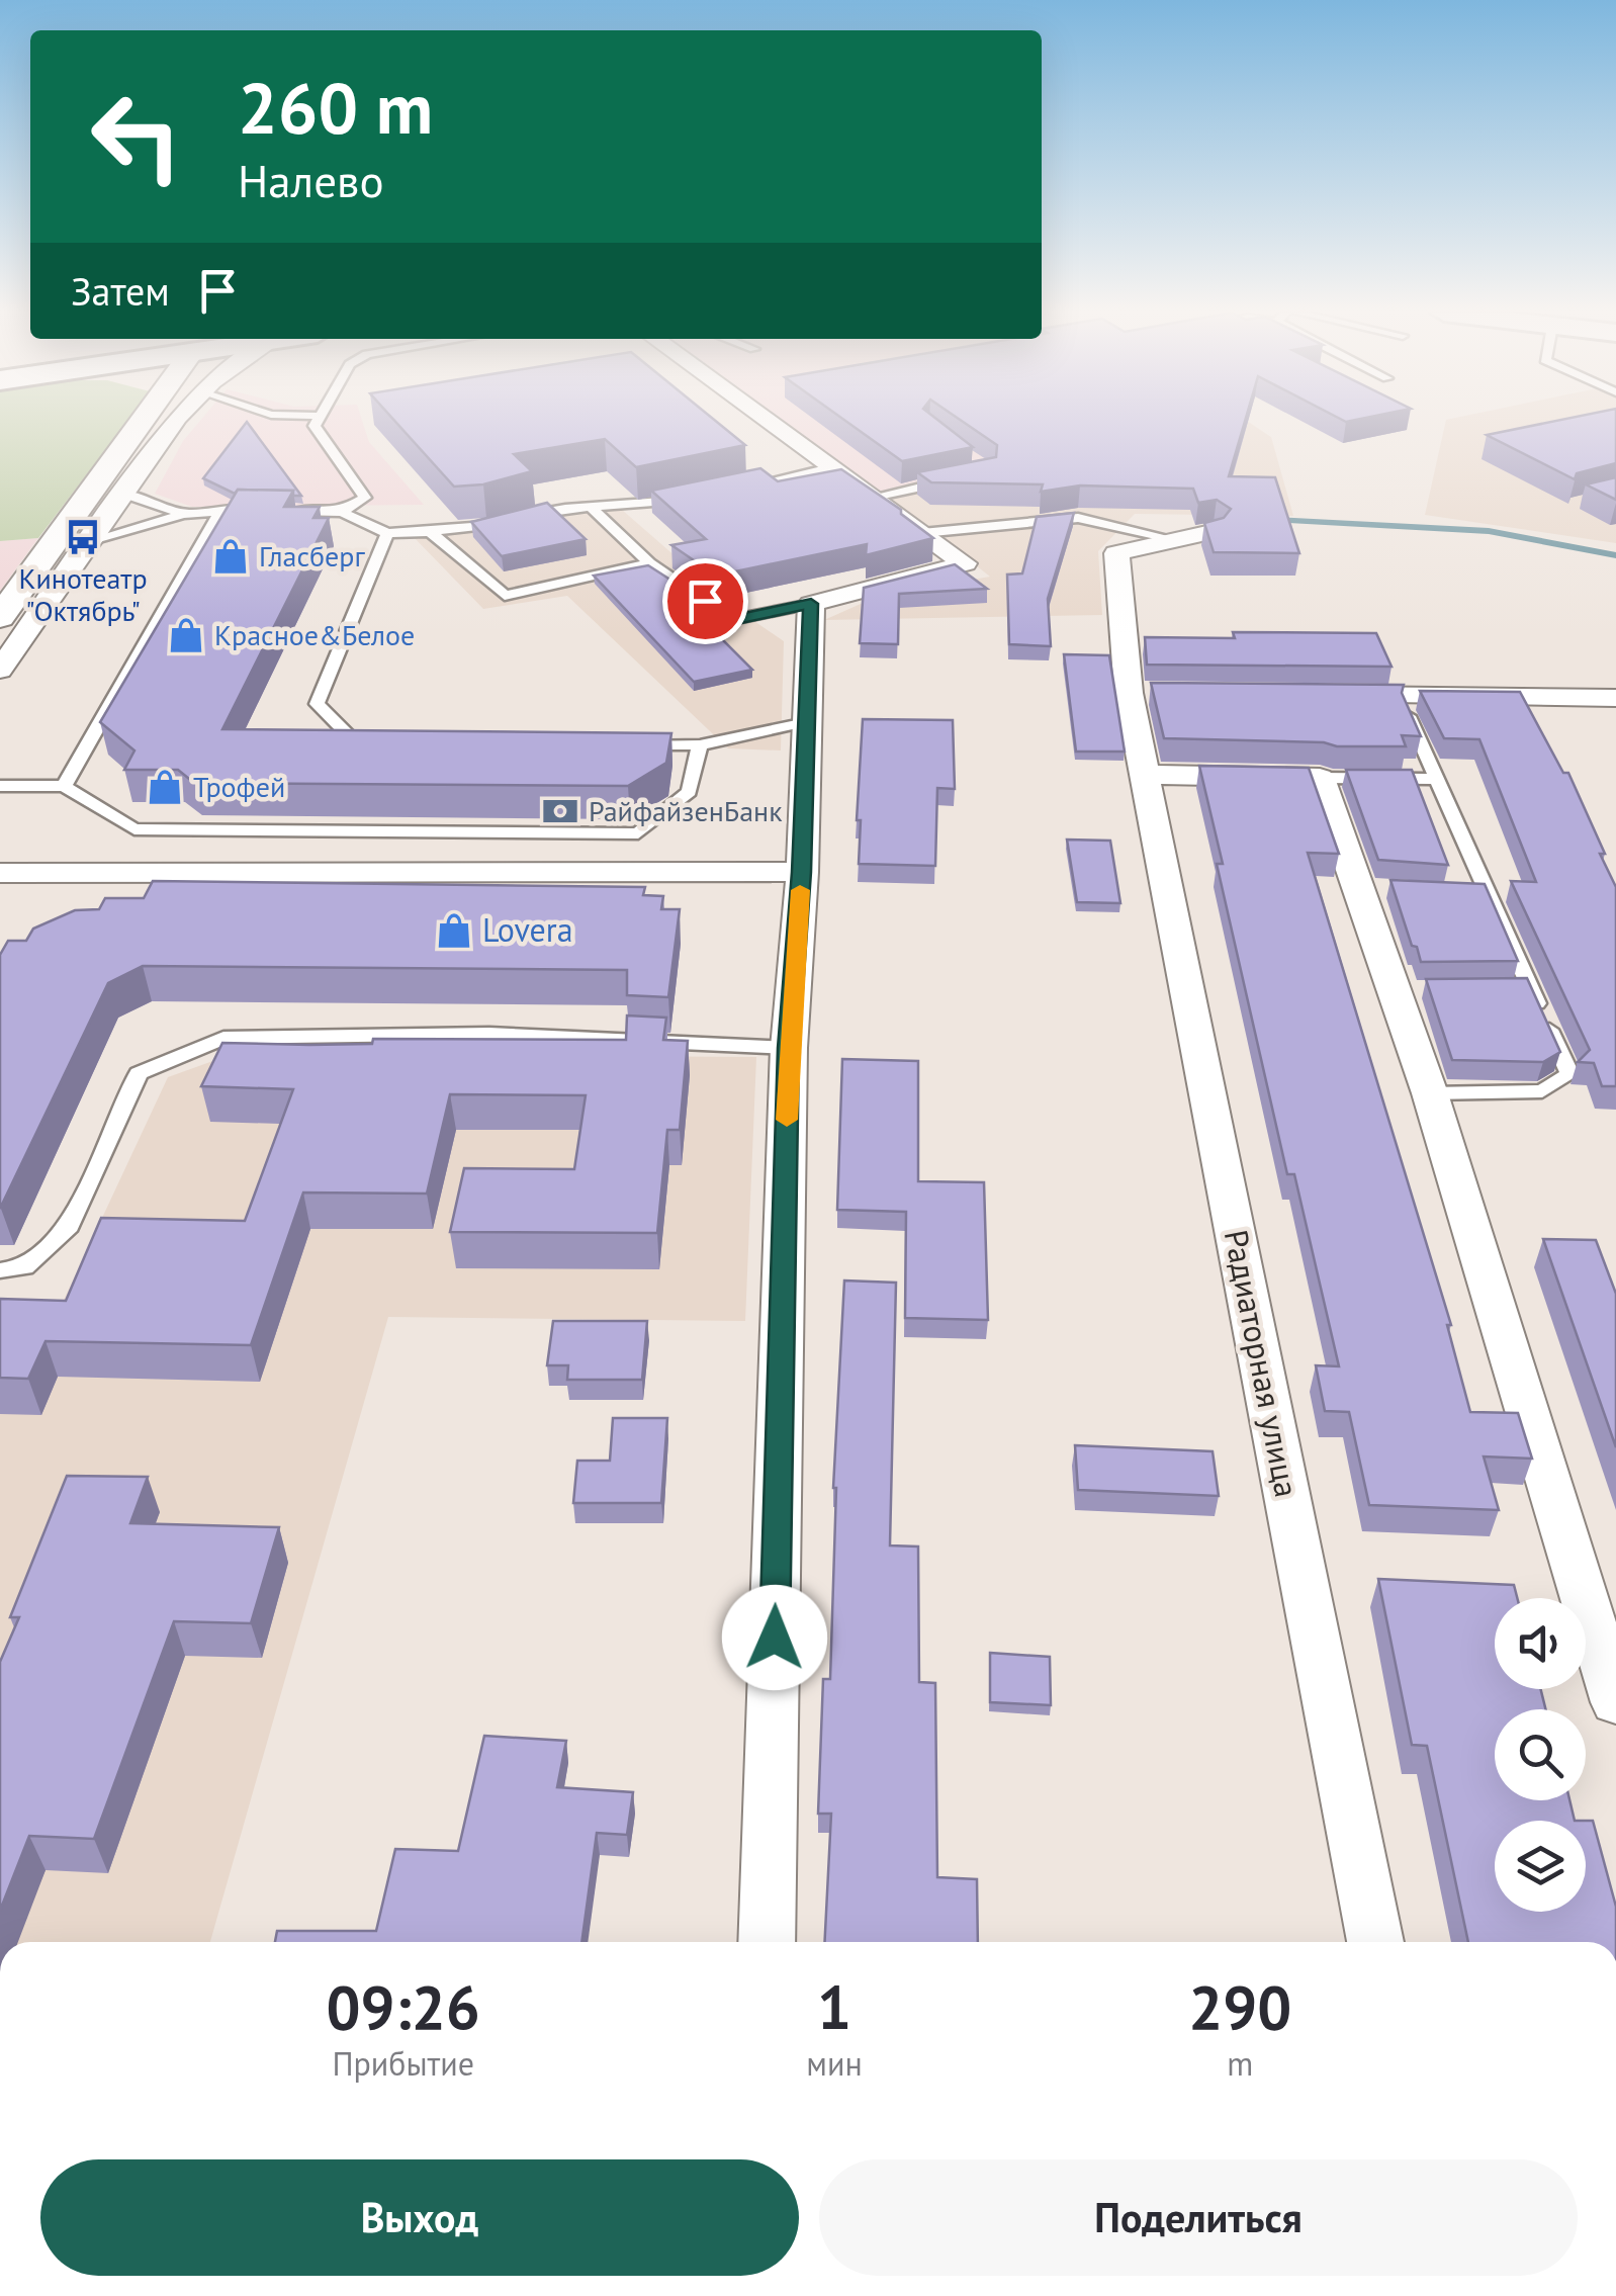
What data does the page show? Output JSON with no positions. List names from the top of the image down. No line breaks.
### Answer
{"streets":{"street":["Радиаторная улица"]},"places":{"bus stop":["Кинотеатр \"Октябрь\""],"shop":["Гласберг","Красное&Белое","Трофей","Lovera"],"bank":["РайфайзенБанк"]},"page":{"turn":["260 m","Налево"],"then":"Затем","eta":["09:26","Прибытие","1","мин","290","m"],"buttons":["Выход","Поделиться"]}}
